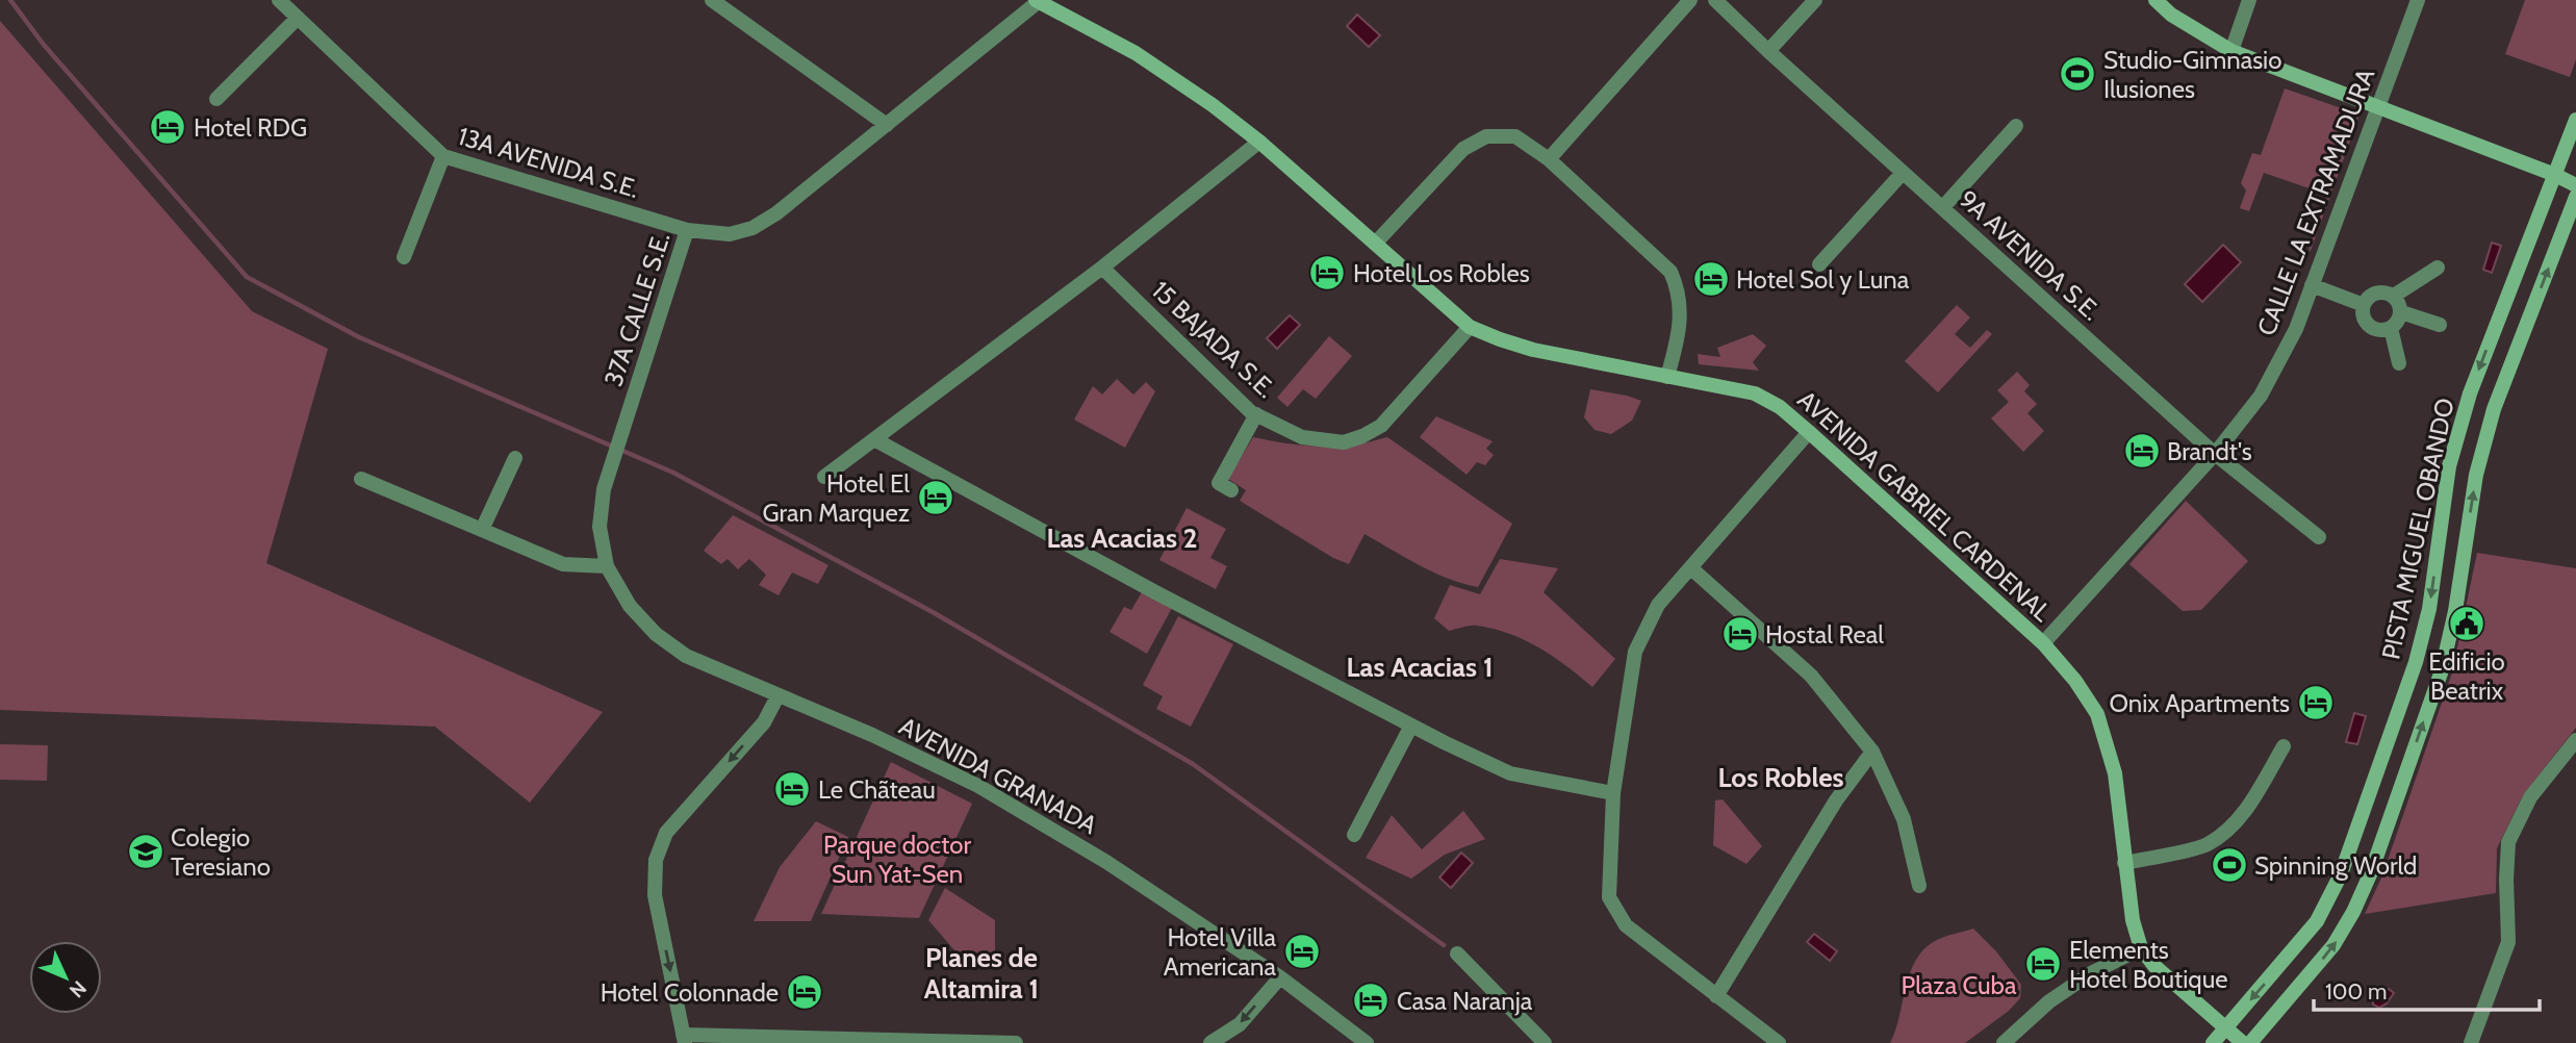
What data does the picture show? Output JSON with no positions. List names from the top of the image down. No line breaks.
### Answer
{"streets":{"street":["13A AVENIDA S.E.","CALLE LA EXTRAMADURA","9A AVENIDA S.E.","37A CALLE S.E.","15 BAJADA S.E.","AVENIDA GABRIEL CARDENAL","PISTA MIGUEL OBANDO","AVENIDA GRANADA"]},"crossings":[["13A AVENIDA S.E.","37A CALLE S.E."],["CALLE LA EXTRAMADURA","9A AVENIDA S.E."],["CALLE LA EXTRAMADURA","AVENIDA GABRIEL CARDENAL"],["37A CALLE S.E.","AVENIDA GABRIEL CARDENAL"],["37A CALLE S.E.","AVENIDA GRANADA"],["15 BAJADA S.E.","AVENIDA GABRIEL CARDENAL"],["AVENIDA GABRIEL CARDENAL","PISTA MIGUEL OBANDO"]],"districts":["Las Acacias 2","Las Acacias 1","Los Robles","Planes de Altamira 1"],"parks":["Parque doctor Sun Yat-Sen","Plaza Cuba"],"places":{"sports":["Studio-Gimnasio Ilusiones","Spinning World"],"hotel":["Hotel RDG","Hotel Los Robles","Hotel Sol y Luna","Brandt's","Hotel El Gran Marquez","Hostal Real","Onix Apartments","Le Chãteau","Hotel Villa Americana","Elements Hotel Boutique","Hotel Colonnade","Casa Naranja"],"public building":["Edificio Beatrix"],"school or university":["Colegio Teresiano"]},"scale_bar":"100 m","north":"bottom right"}
